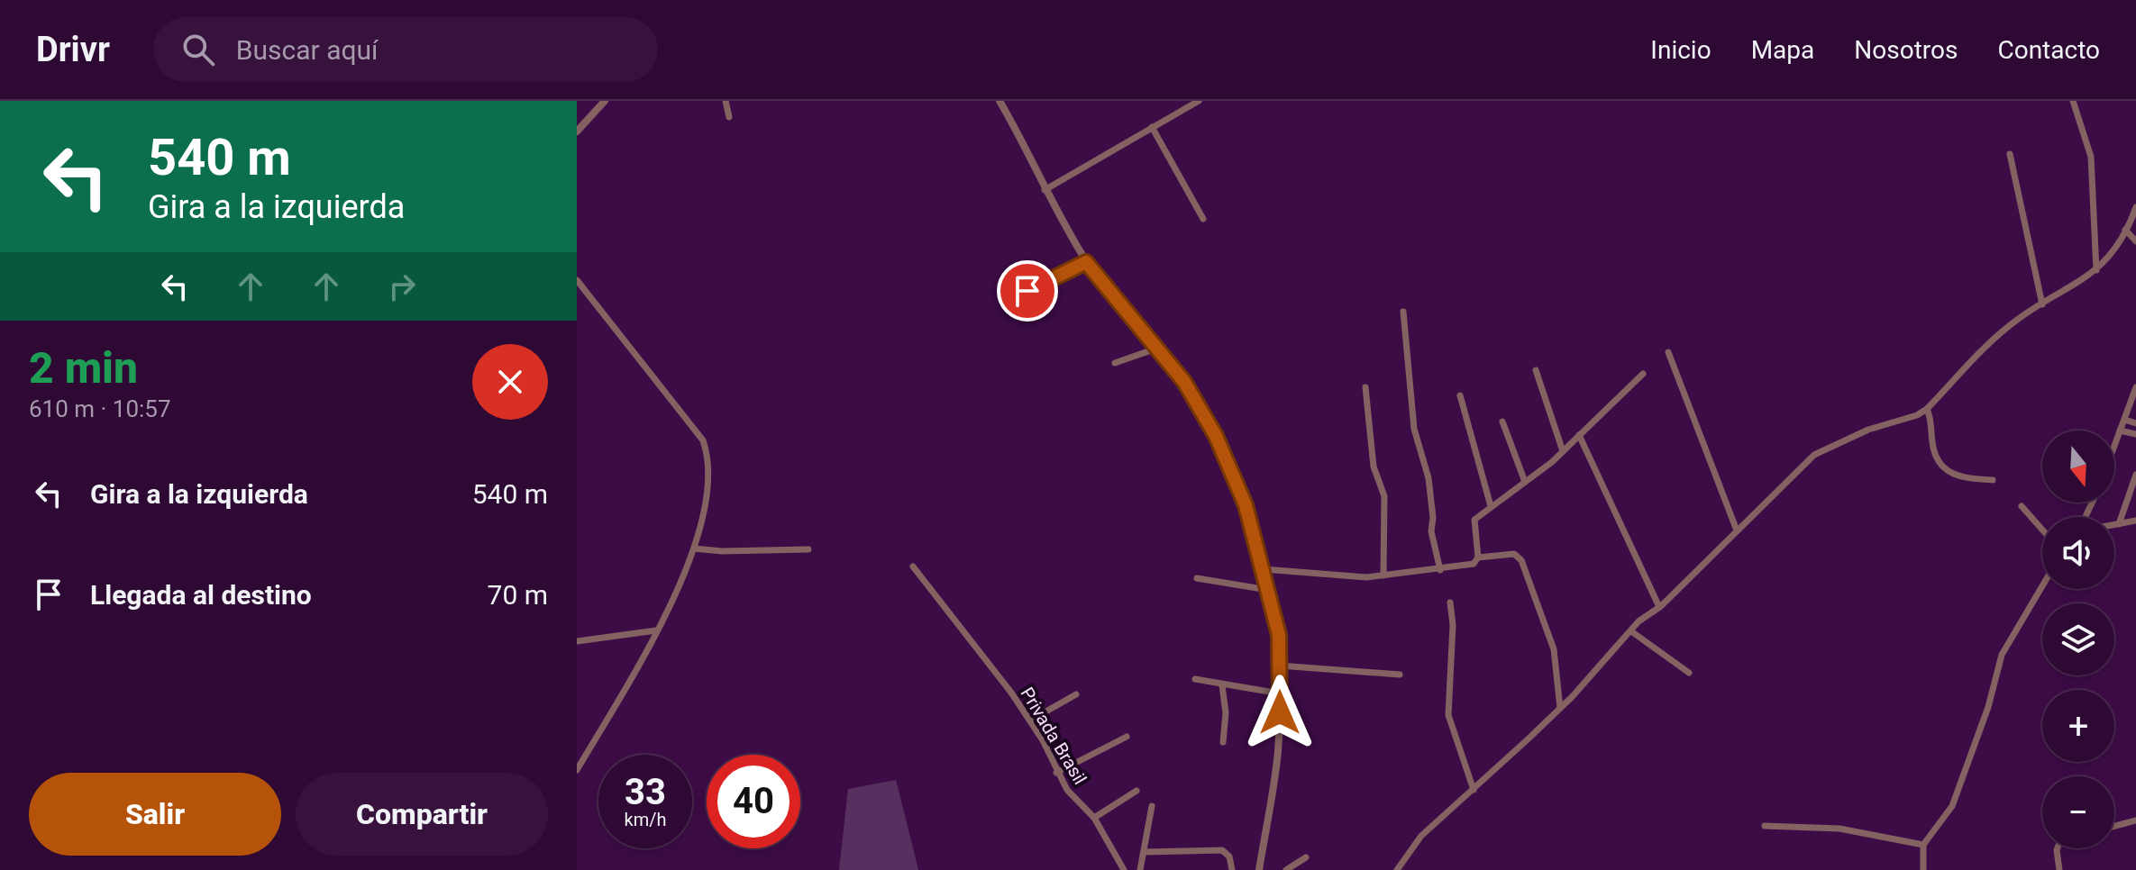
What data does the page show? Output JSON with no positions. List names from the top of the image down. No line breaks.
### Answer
{"streets":{"street":["Privada Brasil"]},"north":"bottom","page":{"header":"Drivr","search":"Buscar aquí","nav":["Inicio","Mapa","Nosotros","Contacto"],"turn":["540 m","Gira a la izquierda"],"heading":["2 min","610 m · 10:57"],"map_buttons":["+","−"],"list":[{"name":"Gira a la izquierda","value":"540 m"},{"name":"Llegada al destino","value":"70 m"}],"speed":"33 km/h","limit":"40","buttons":["Salir","Compartir"]}}
